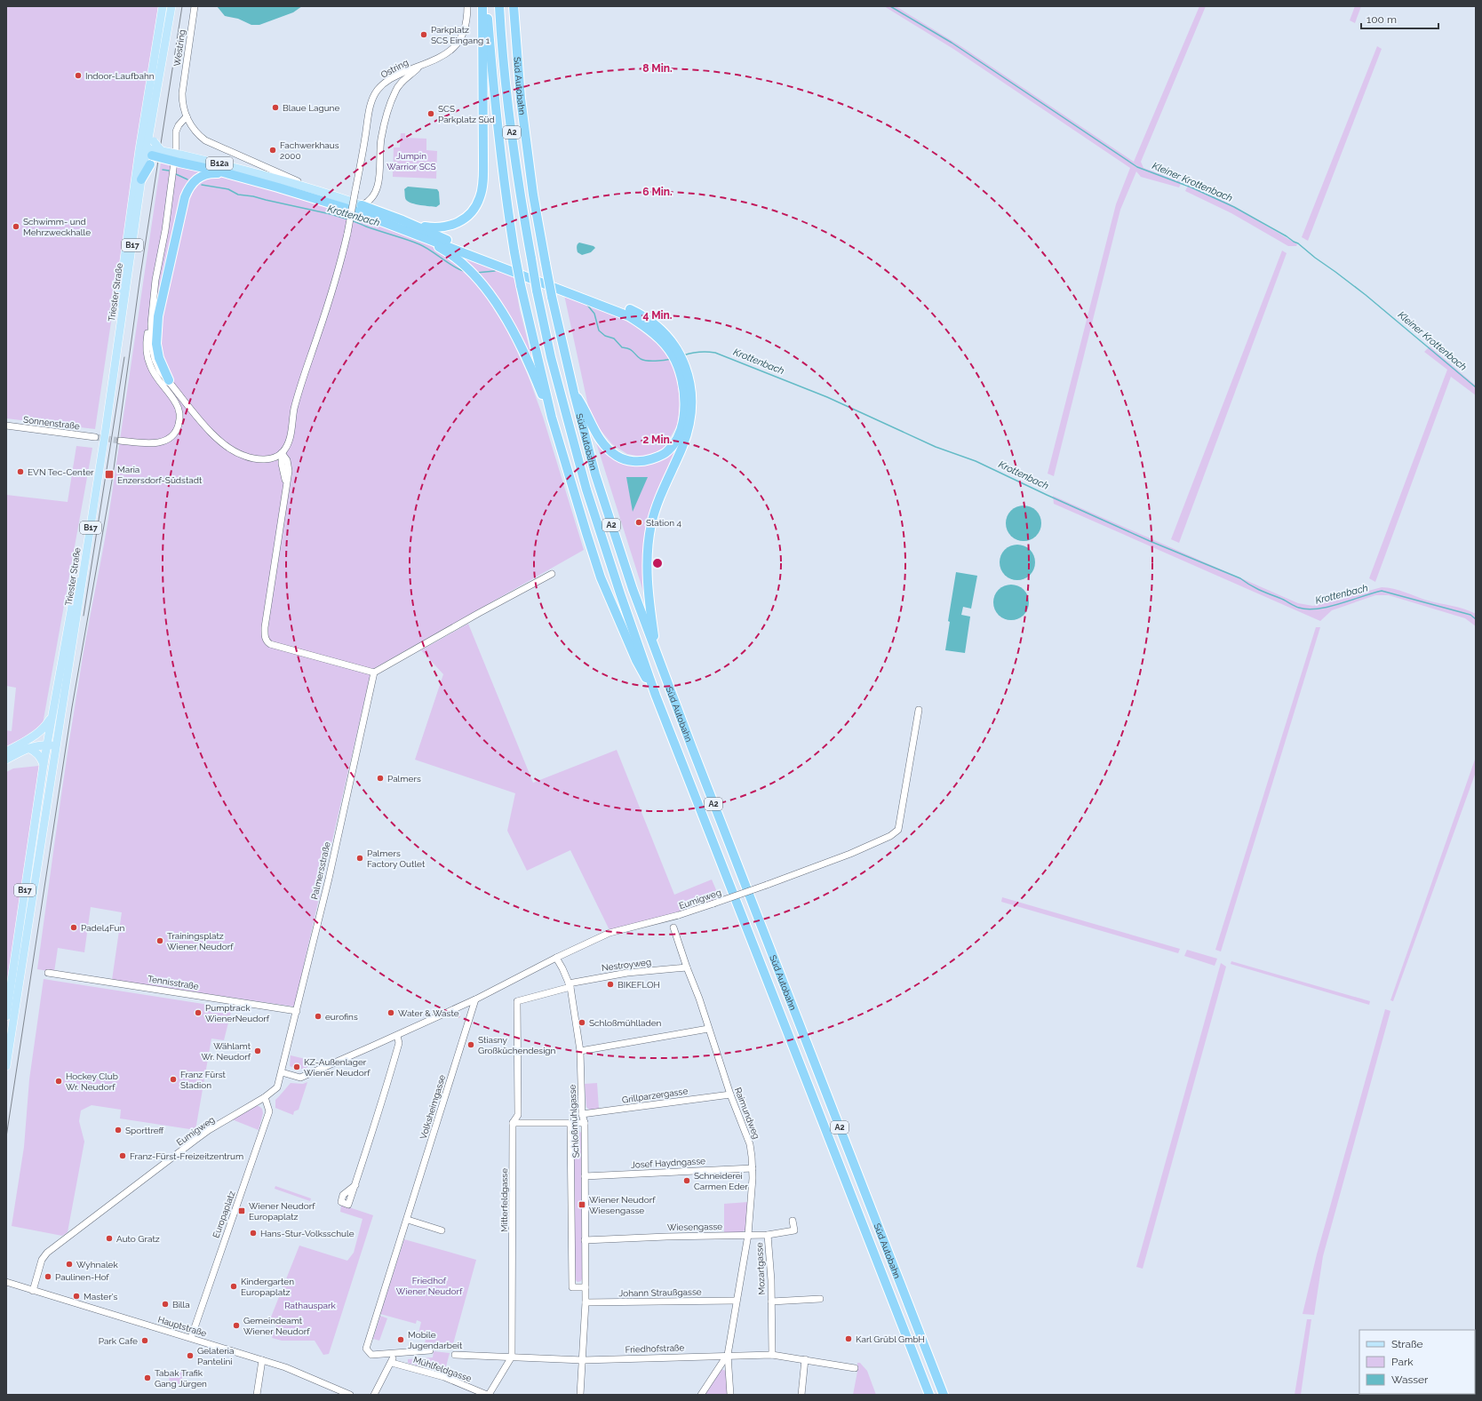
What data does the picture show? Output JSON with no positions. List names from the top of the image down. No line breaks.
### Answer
{"streets":{"highway":["Süd Autobahn","A2"],"main road":["B12a","B17","Triester Straße"],"street":["Westring","Ostring","Sonnenstraße","Palmersstraße","Eumigweg","Nestroyweg","Tennisstraße","Grillparzergasse","Volksheimgasse","Raimundweg","Schloßmühlgasse","Josef Haydngasse","Mitterfeldgasse","Europaplatz","Wiesengasse","Mozartgasse","Johann Straußgasse","Hauptstraße","Friedhofstraße","Mühlfeldgasse"]},"crossings":[["Westring","B12a"],["Palmersstraße","Eumigweg"],["Palmersstraße","Tennisstraße"],["Eumigweg","Volksheimgasse"],["Eumigweg","Schloßmühlgasse"],["Eumigweg","Europaplatz"],["Eumigweg","Hauptstraße"],["Nestroyweg","Raimundweg"],["Nestroyweg","Schloßmühlgasse"],["Nestroyweg","Mitterfeldgasse"],["Grillparzergasse","Raimundweg"],["Grillparzergasse","Schloßmühlgasse"],["Raimundweg","Josef Haydngasse"],["Raimundweg","Wiesengasse"],["Raimundweg","Johann Straußgasse"],["Raimundweg","Friedhofstraße"],["Schloßmühlgasse","Josef Haydngasse"],["Schloßmühlgasse","Wiesengasse"],["Schloßmühlgasse","Johann Straußgasse"],["Schloßmühlgasse","Friedhofstraße"],["Mitterfeldgasse","Friedhofstraße"],["Europaplatz","Hauptstraße"],["Wiesengasse","Mozartgasse"],["Mozartgasse","Friedhofstraße"]],"water":["Kleiner Krottenbach","Krottenbach"],"parks":["Jumpin Warrior SCS","Friedhof Wiener Neudorf","Rathauspark"],"places":{"other":["Parkplatz SCS Eingang 1","Indoor-Laufbahn","Blaue Lagune","SCS Parkplatz Süd","Fachwerkhaus 2000","Schwimm- und Mehrzweckhalle","EVN Tec-Center","Station 4","Palmers","Palmers Factory Outlet","Padel4Fun","Trainingsplatz Wiener Neudorf","BIKEFLOH","Pumptrack WienerNeudorf","Water & Waste","eurofins","Schloßmühlladen","Stiasny Großküchendesign","Wählamt Wr. Neudorf","KZ-Außenlager Wiener Neudorf","Franz Fürst Stadion","Hockey Club Wr. Neudorf","Sporttreff","Franz-Fürst-Freizeitzentrum","Schneiderei Carmen Eder","Hans-Stur-Volksschule","Auto Gratz","Wyhnalek","Paulinen-Hof","Kindergarten Europaplatz","Master's","Billa","Gemeindeamt Wiener Neudorf","Karl Grübl GmbH","Mobile Jugendarbeit","Park Cafe","Gelateria Pantelini","Tabak Trafik Gang Jürgen"],"transit":["Maria Enzersdorf-Südstadt","Wiener Neudorf Wiesengasse","Wiener Neudorf Europaplatz"]},"legend":["Straße","Park","Wasser"],"scale_bar":"100 m","rings":["8 Min.","6 Min.","4 Min.","2 Min."]}
